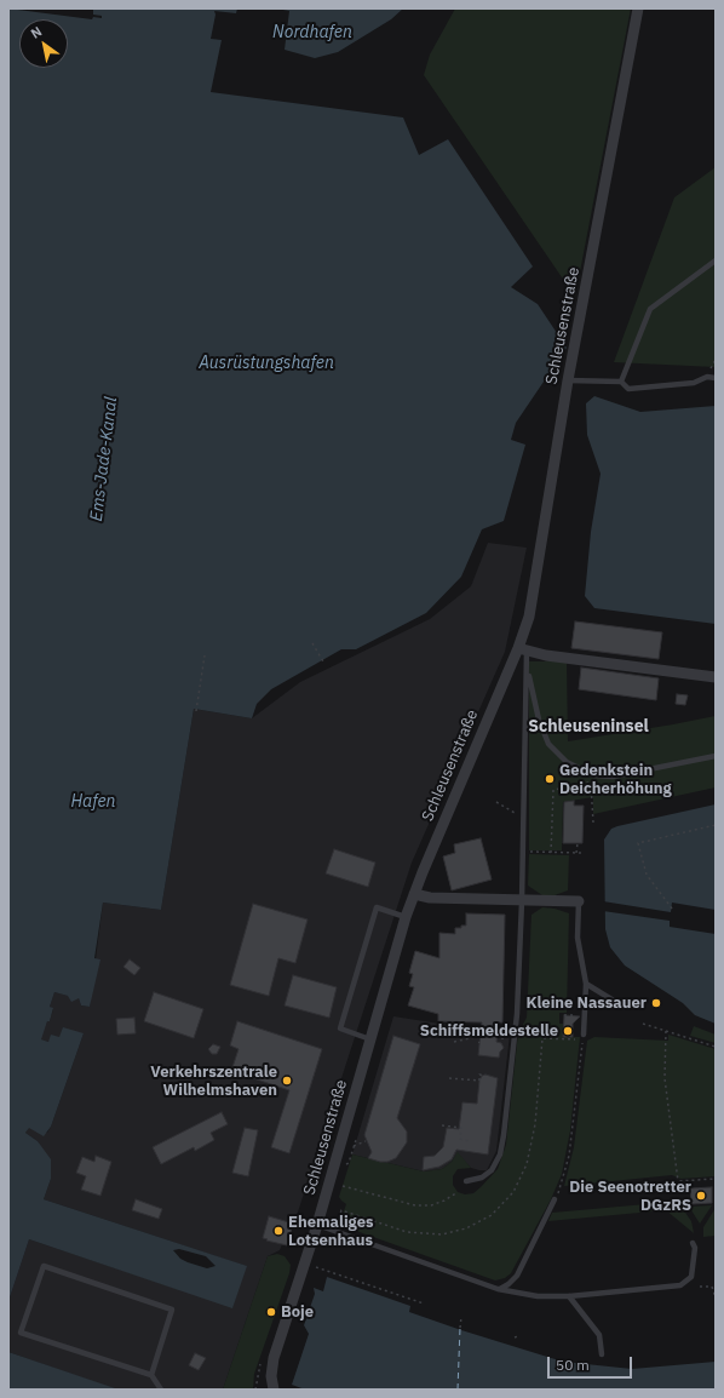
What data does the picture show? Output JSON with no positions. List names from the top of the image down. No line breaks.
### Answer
{"streets":{"street":["Schleusenstraße"]},"districts":["Schleuseninsel"],"water":["Nordhafen","Ausrüstungshafen","Ems-Jade-Kanal","Hafen"],"places":["Gedenkstein Deicherhöhung","Kleine Nassauer","Schiffsmeldestelle","Verkehrszentrale Wilhelmshaven","Die Seenotretter DGzRS","Ehemaliges Lotsenhaus","Boje"],"scale_bar":"50 m","north":"top left"}
